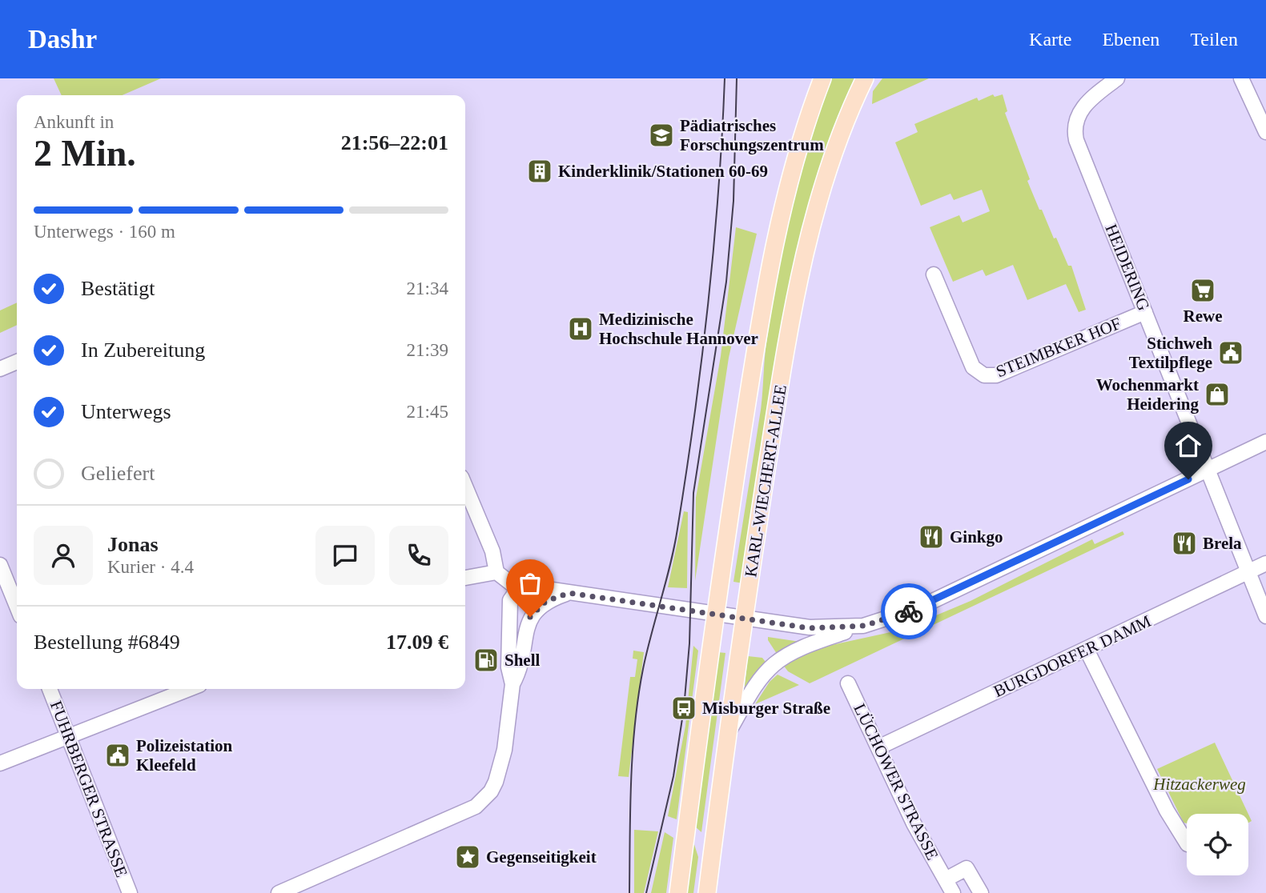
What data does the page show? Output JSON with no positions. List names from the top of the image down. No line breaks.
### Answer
{"streets":{"main road":["KARL-WIECHERT-ALLEE"],"street":["HEIDERING","STEIMBKER HOF","BURGDORFER DAMM","LÜCHOWER STRASSE","FUHRBERGER STRASSE"]},"crossings":[["HEIDERING","STEIMBKER HOF"],["HEIDERING","BURGDORFER DAMM"],["BURGDORFER DAMM","LÜCHOWER STRASSE"]],"parks":["Hitzackerweg"],"places":{"school or university":["Pädiatrisches Forschungszentrum"],"building":["Kinderklinik/Stationen 60-69"],"supermarket":["Rewe"],"hospital":["Medizinische Hochschule Hannover"],"public building":["Stichweh Textilpflege","Polizeistation Kleefeld"],"shop":["Wochenmarkt Heidering"],"restaurant":["Ginkgo","Brela"],"fuel station":["Shell"],"bus stop":["Misburger Straße"],"place":["Gegenseitigkeit"]},"page":{"header":"Dashr","nav":["Karte","Ebenen","Teilen"],"heading":["2 Min.","Ankunft in","21:56–22:01"],"panel":["Jonas","Kurier · 4.4","Bestellung #6849","17.09 €"],"bar":"Unterwegs · 160 m","list":[["Bestätigt","21:34"],["In Zubereitung","21:39"],["Unterwegs","21:45"],"Geliefert"]}}
